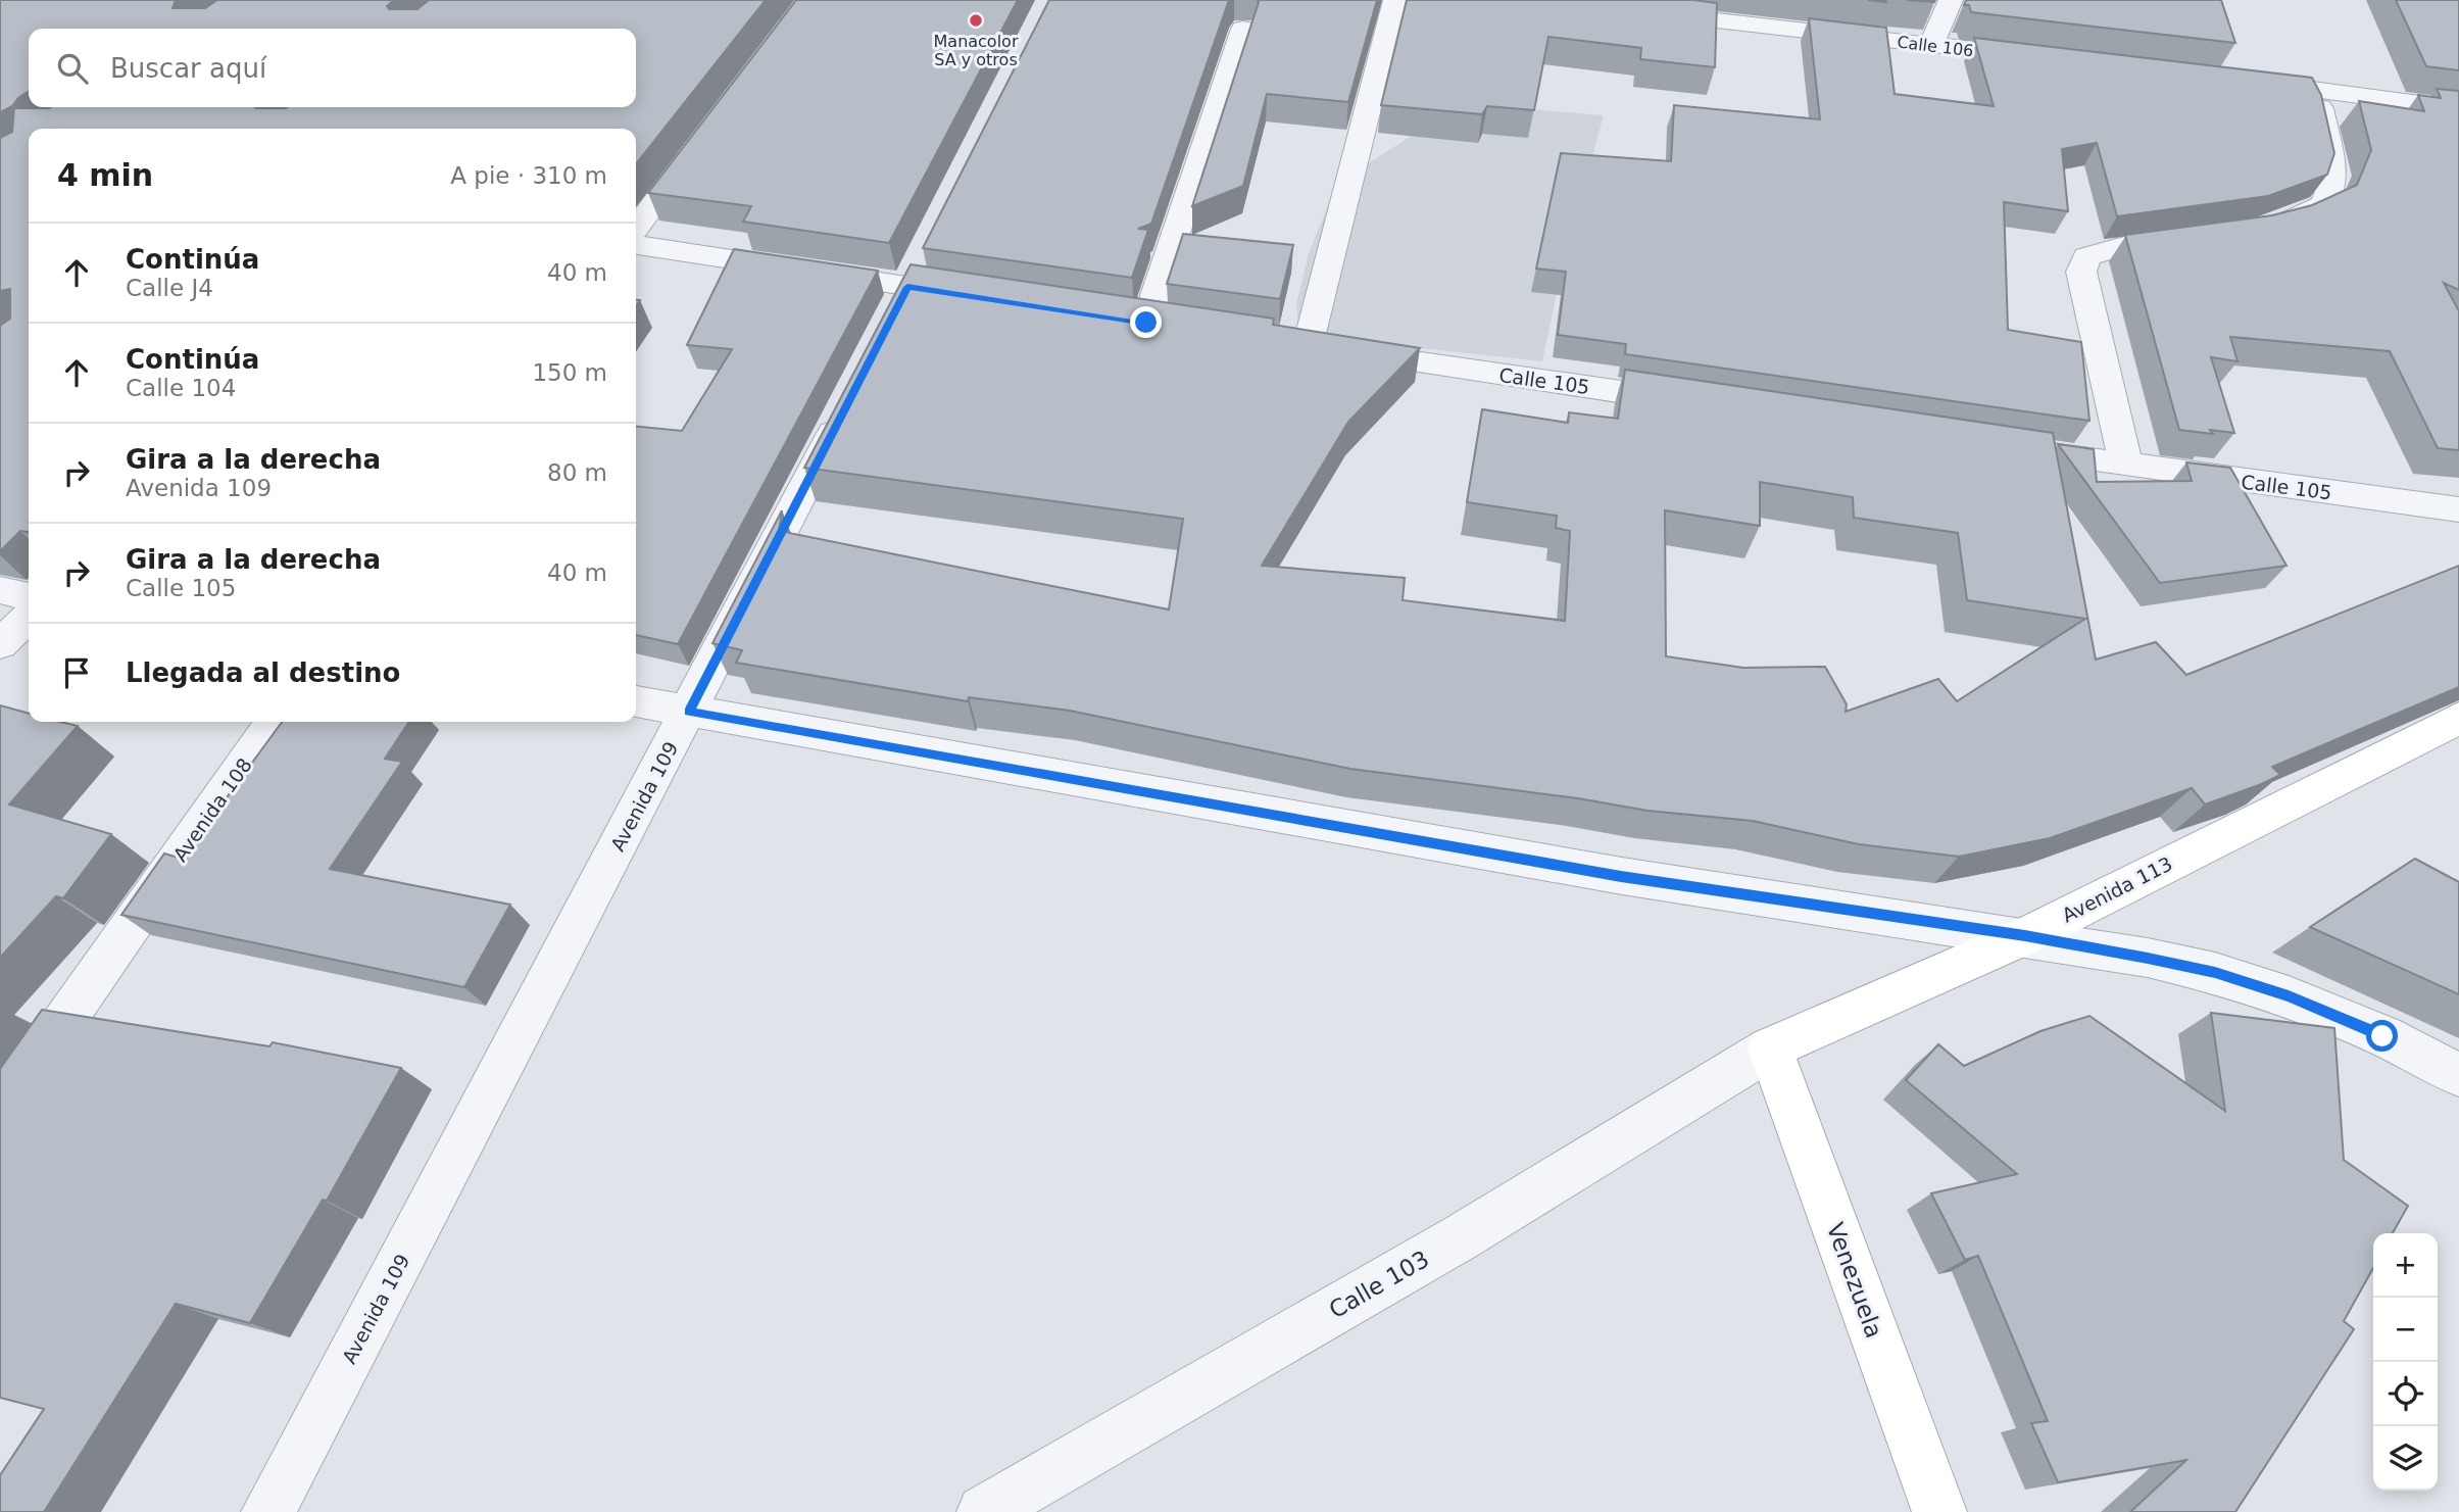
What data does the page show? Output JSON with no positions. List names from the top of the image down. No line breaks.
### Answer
{"streets":{"main road":["Avenida 113","Venezuela"],"street":["Calle 106","Calle 105","Avenida 109","Avenida 108","Calle 103"]},"crossings":[["Avenida 113","Venezuela"],["Avenida 113","Calle 103"],["Venezuela","Calle 103"]],"places":["Manacolor SA y otros"],"page":{"search":"Buscar aquí","heading":["4 min","A pie · 310 m"],"list":[["Continúa","Calle J4","40 m"],["Continúa","Calle 104","150 m"],["Gira a la derecha","Avenida 109","80 m"],["Gira a la derecha","Calle 105","40 m"],"Llegada al destino"],"map_buttons":["+","−"]}}
